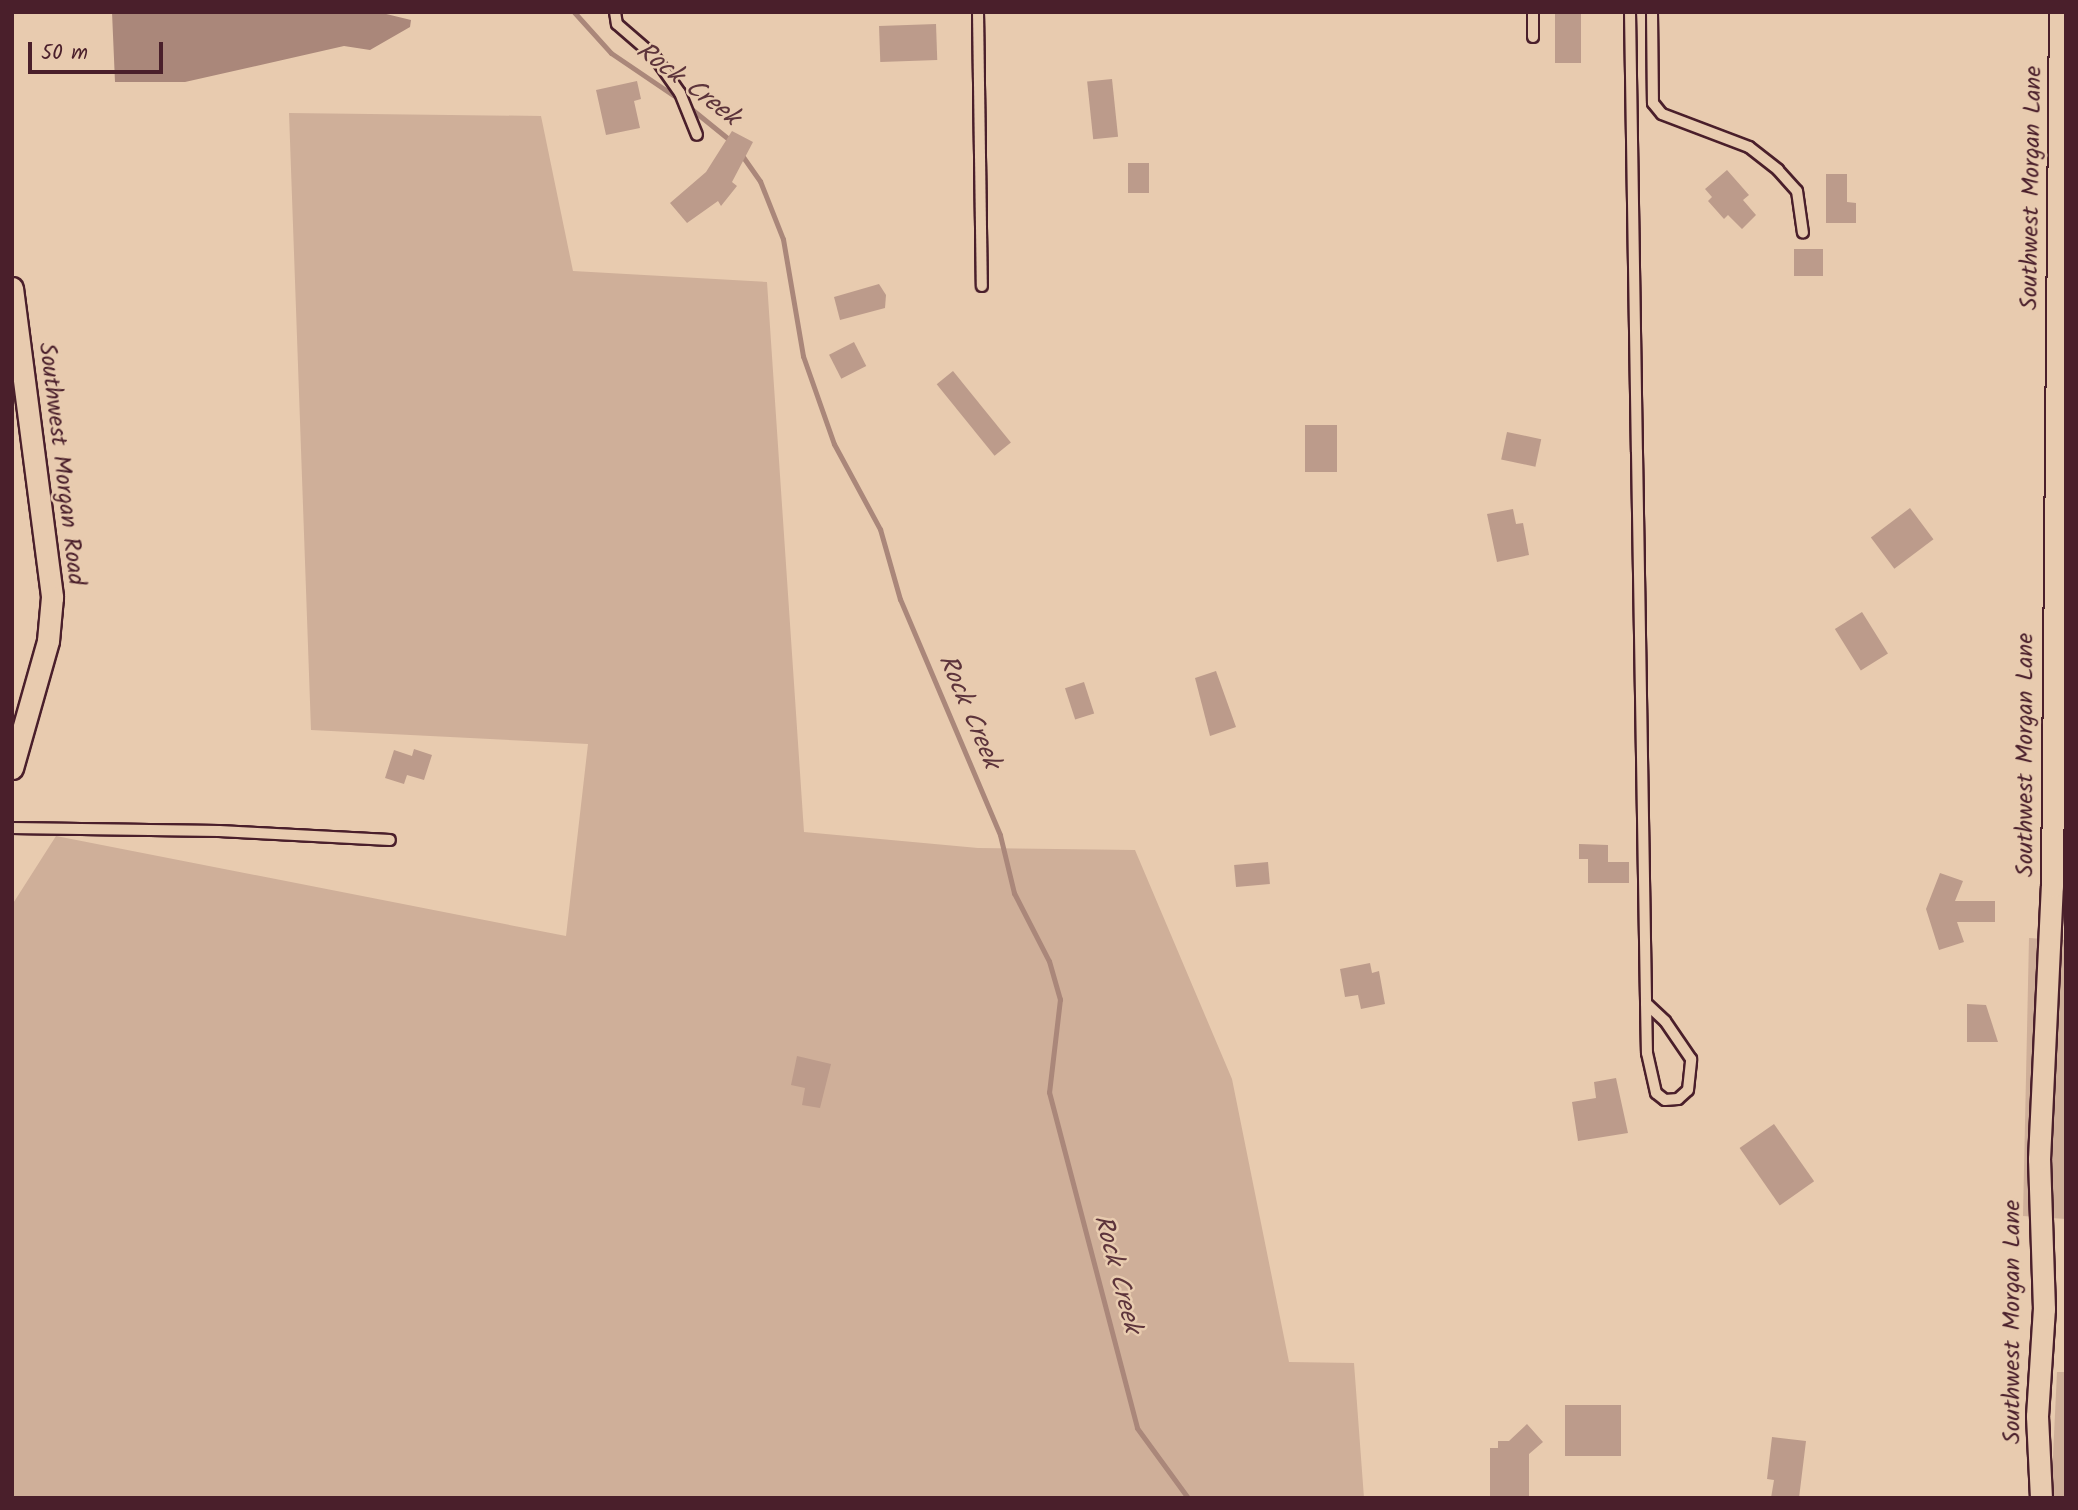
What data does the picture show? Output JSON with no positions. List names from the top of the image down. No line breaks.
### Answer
{"streets":{"street":["Southwest Morgan Lane","Southwest Morgan Road"]},"water":["Rock Creek"],"scale_bar":"50 m"}
